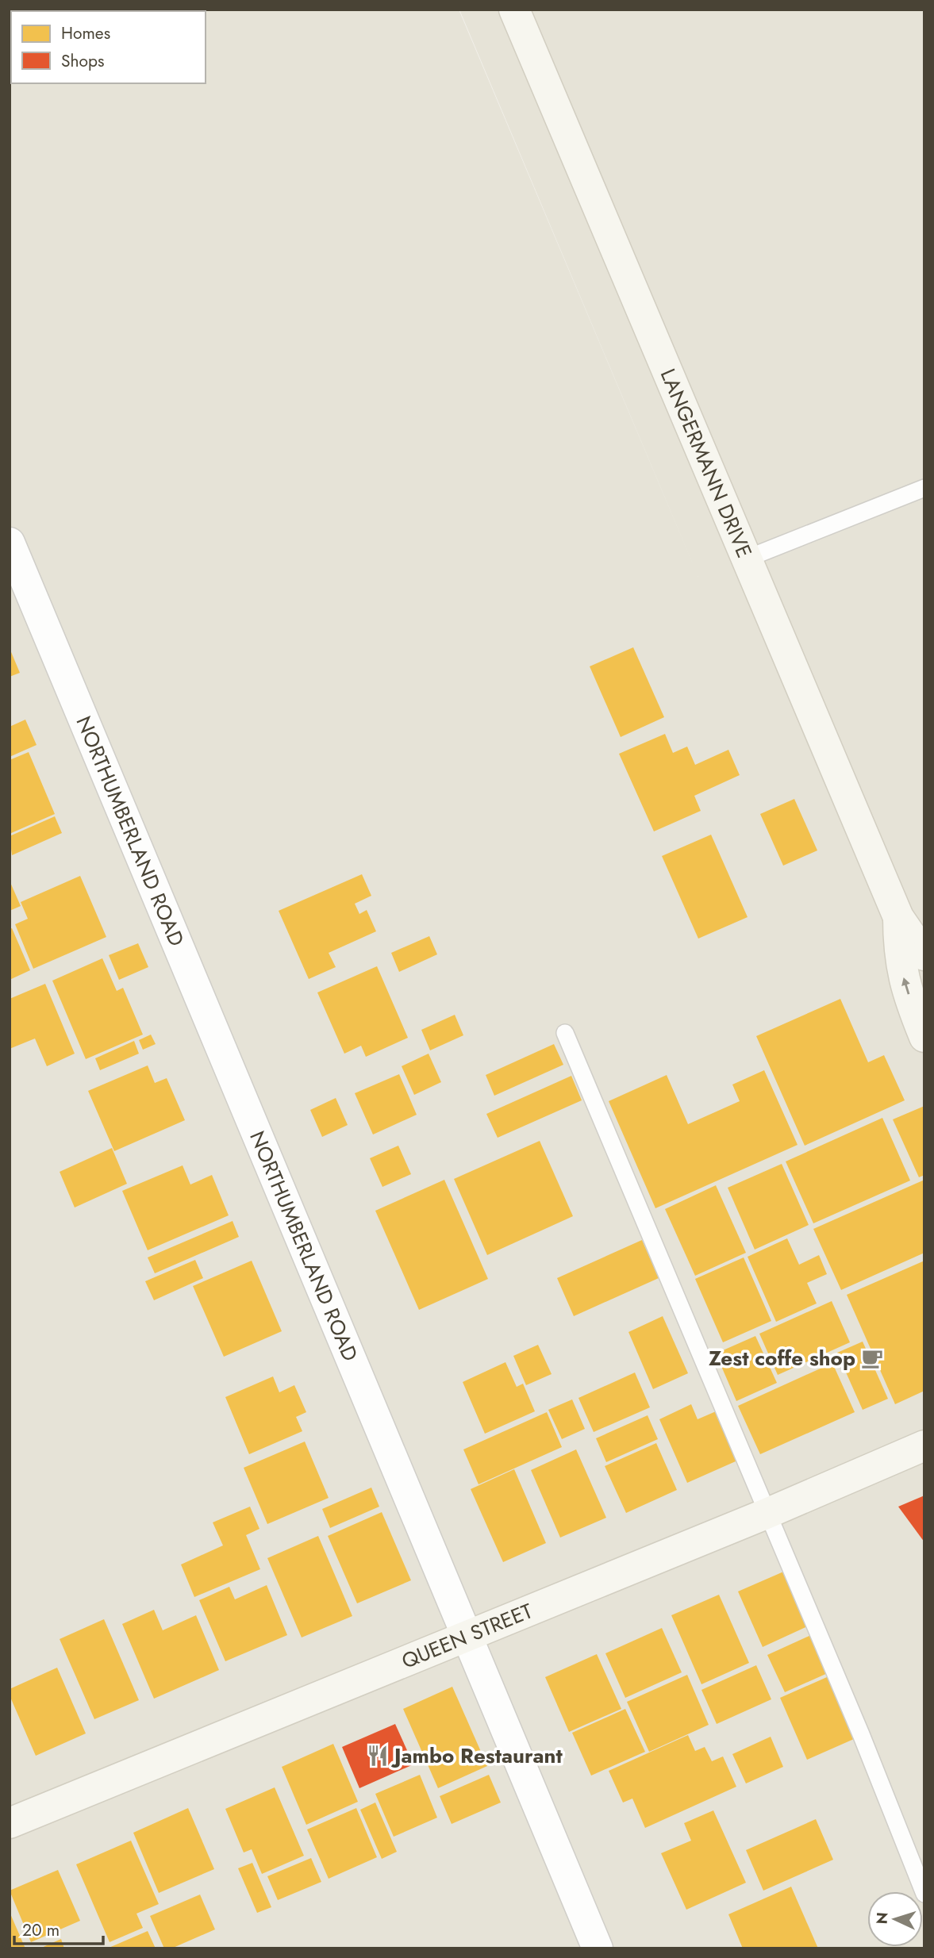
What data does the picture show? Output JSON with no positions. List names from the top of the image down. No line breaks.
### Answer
{"streets":{"main road":["LANGERMANN DRIVE","QUEEN STREET"],"street":["NORTHUMBERLAND ROAD"]},"crossings":[["NORTHUMBERLAND ROAD","QUEEN STREET"]],"places":{"cafe":["Zest coffe shop"],"restaurant":["Jambo Restaurant"]},"legend":["Homes","Shops"],"scale_bar":"20 m","north":"left"}
